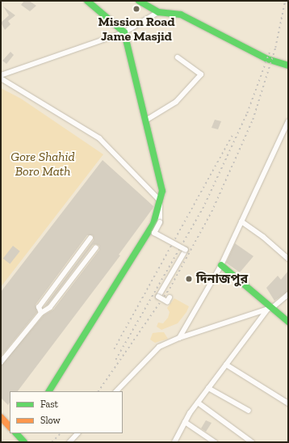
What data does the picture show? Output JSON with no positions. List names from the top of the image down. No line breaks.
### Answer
{"parks":["Gore Shahid Boro Math"],"places":["Mission Road Jame Masjid","দিনাজপুর"],"legend":["Fast","Slow"]}
